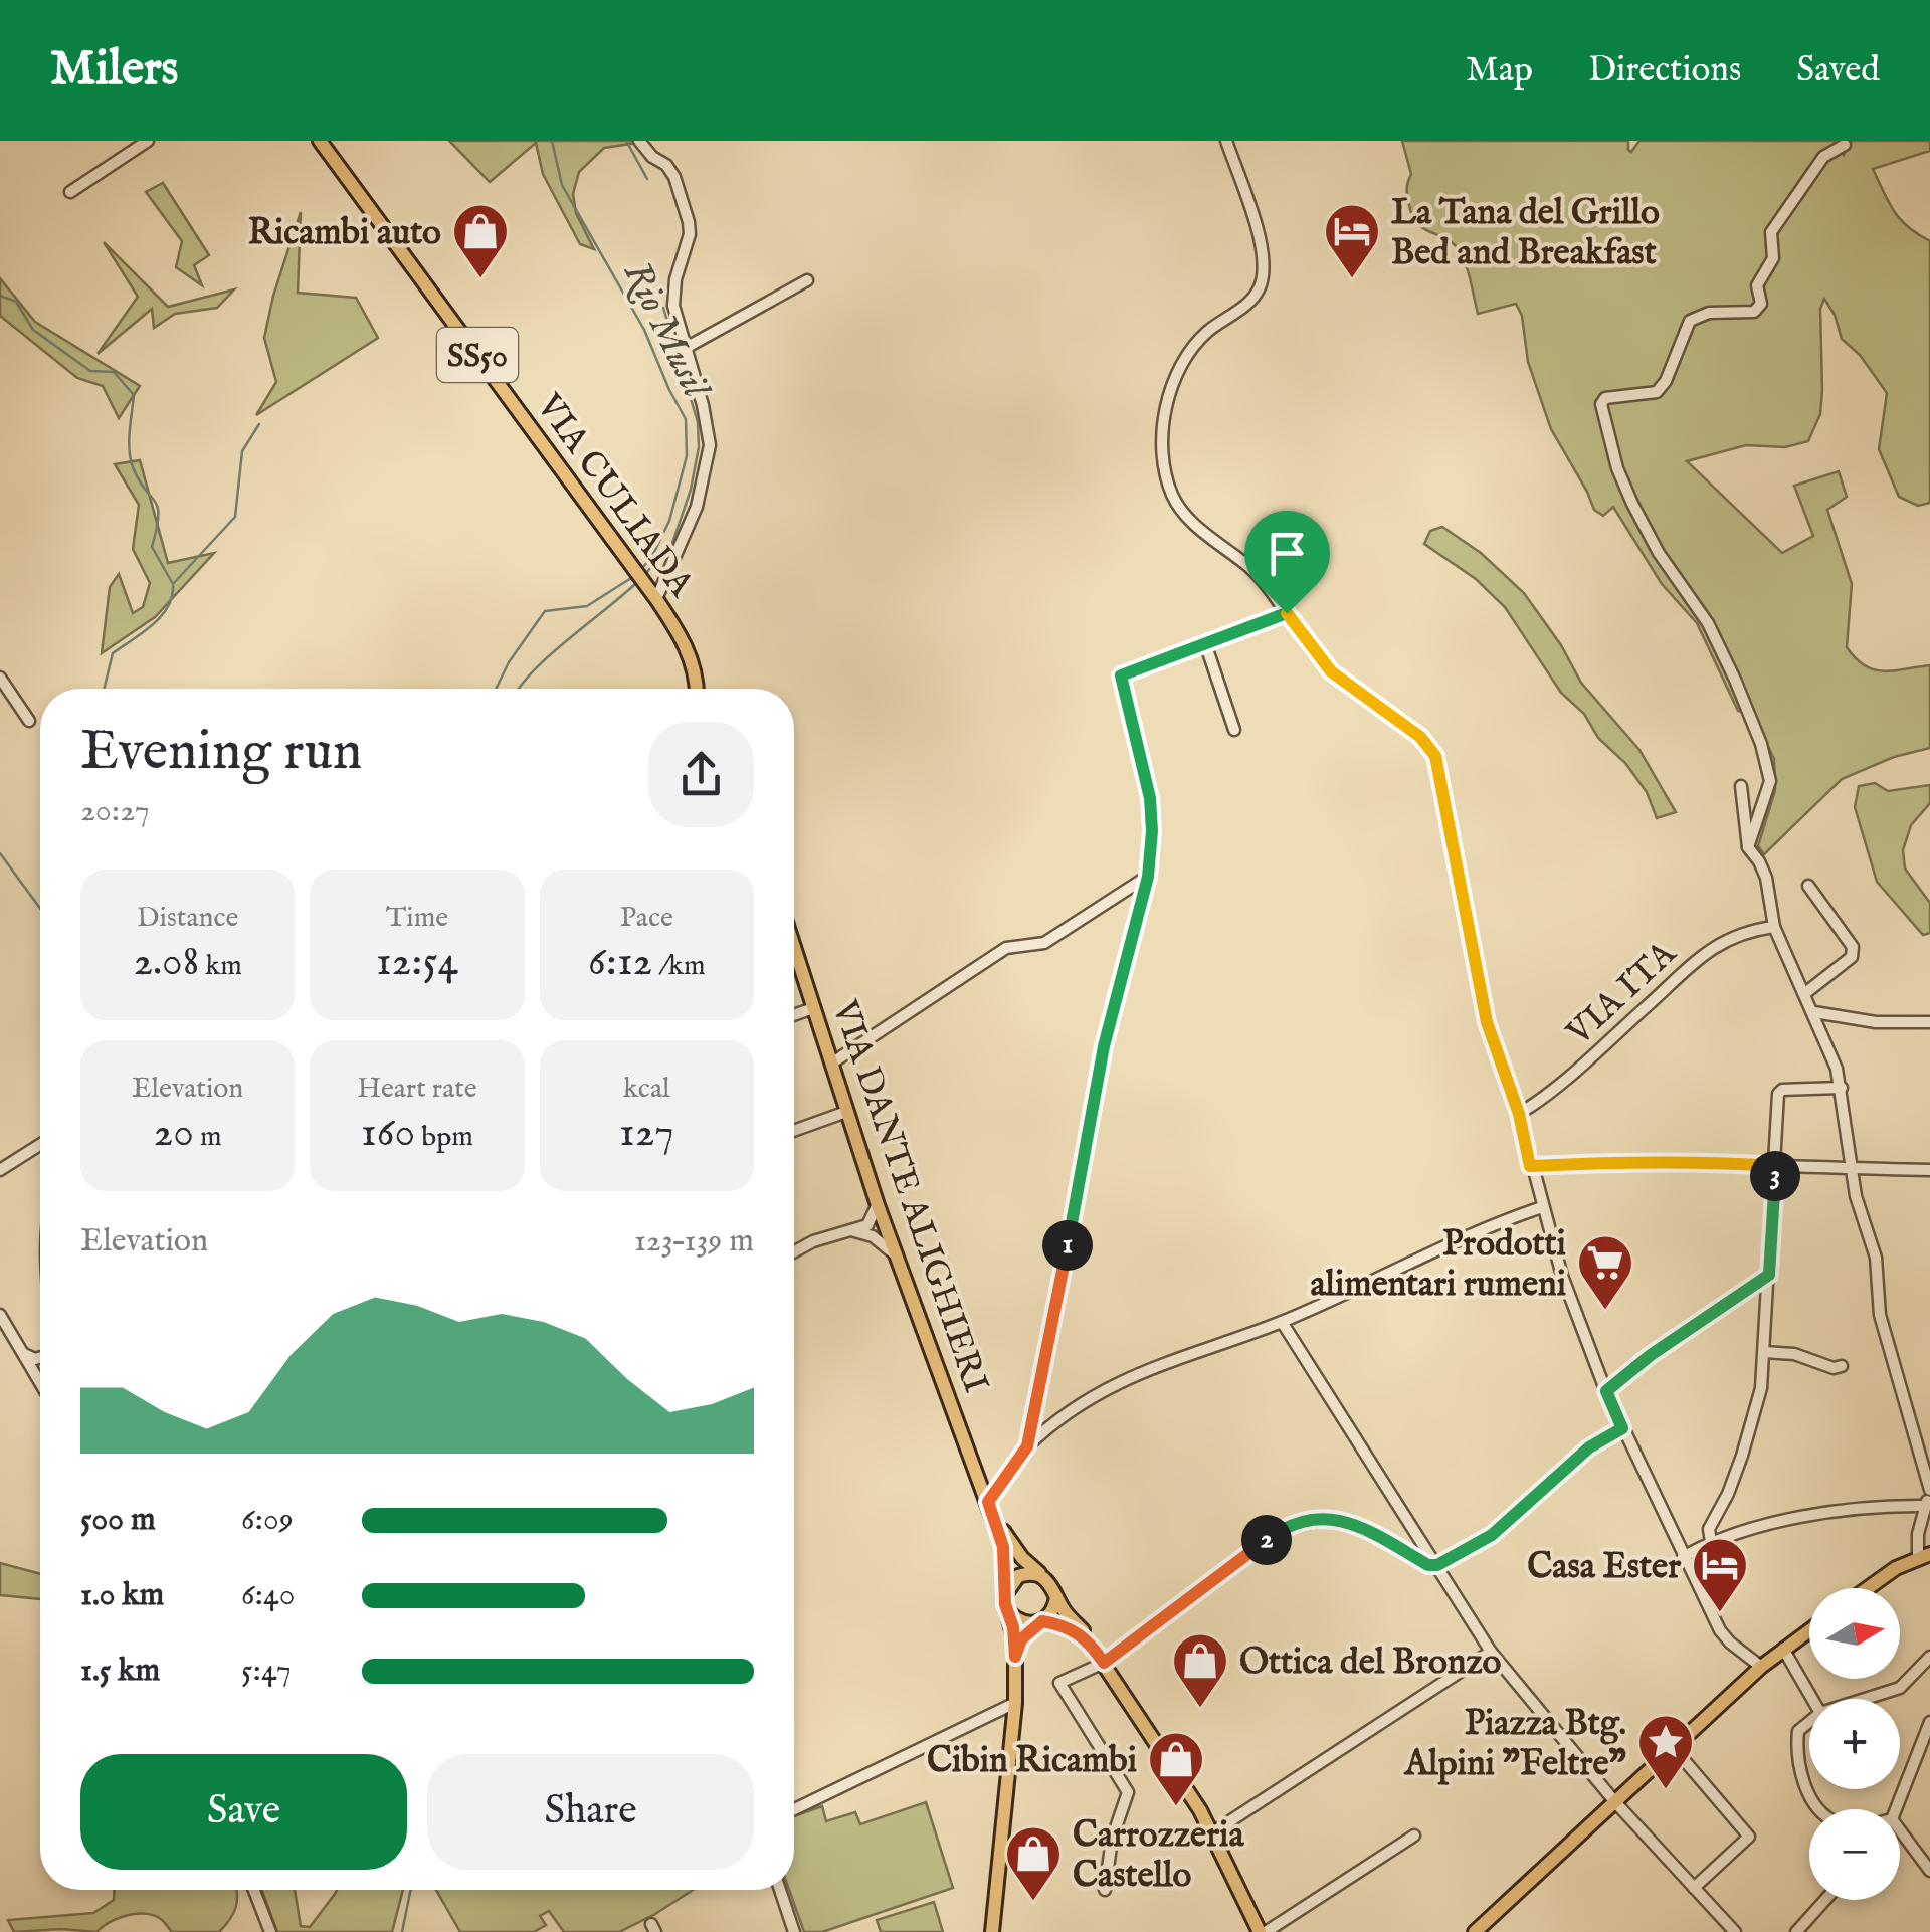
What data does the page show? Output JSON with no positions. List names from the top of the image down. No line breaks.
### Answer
{"streets":{"main road":["SS50","VIA CULIADA","VIA DANTE ALIGHIERI"],"street":["VIA ITA"]},"water":["Rio Musil"],"places":{"shop":["Ricambi auto","Ottica del Bronzo","Cibin Ricambi","Carrozzeria Castello"],"hotel":["La Tana del Grillo Bed and Breakfast","Casa Ester"],"supermarket":["Prodotti alimentari rumeni"],"place":["Piazza Btg. Alpini \"Feltre\""]},"north":"right","page":{"header":"Milers","nav":["Map","Directions","Saved"],"heading":["Evening run","20:27"],"stats":[["Distance","2.08 km"],["Time","12:54"],["Pace","6:12 /km"],["Elevation","20 m"],["Heart rate","160 bpm"],["kcal","127"]],"pins":["3","1","2"],"chart":["Elevation","123–139 m"],"list":[{"name":"500 m","note":"6:09"},{"name":"1.0 km","note":"6:40"},{"name":"1.5 km","note":"5:47"}],"map_buttons":["+","−"],"buttons":["Save","Share"]}}
